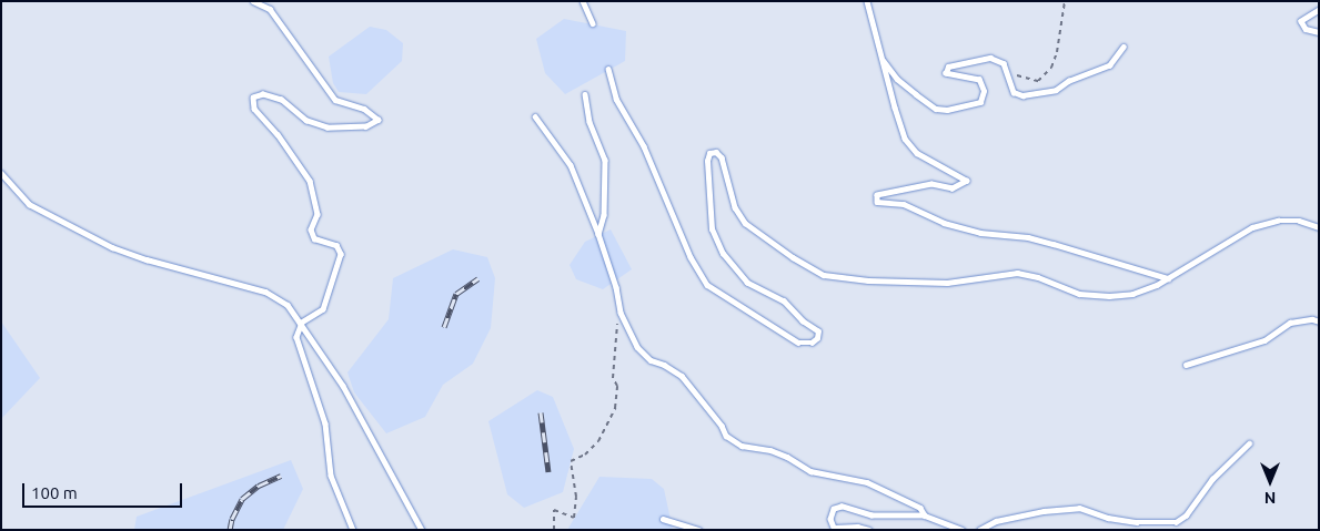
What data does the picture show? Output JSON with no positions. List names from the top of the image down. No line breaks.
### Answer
{"scale_bar":"100 m","north":"bottom"}
